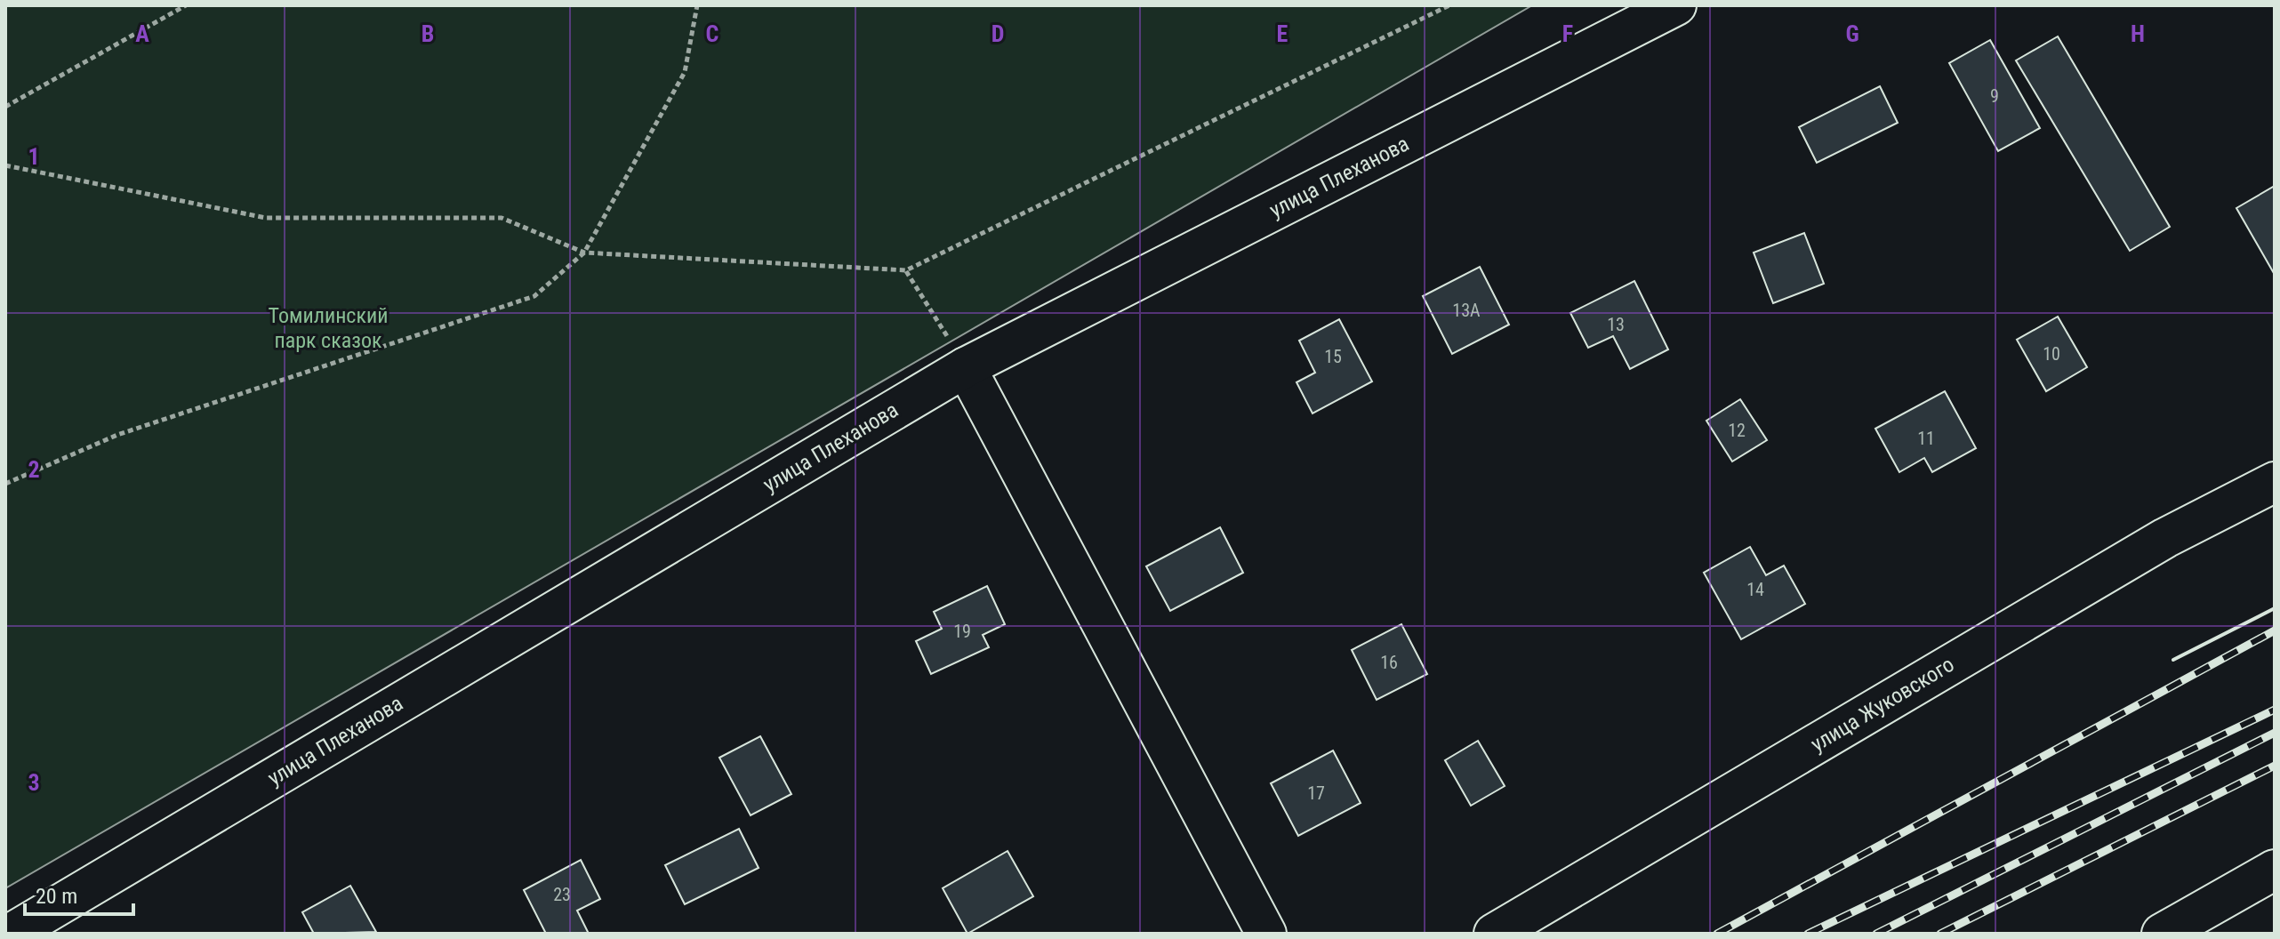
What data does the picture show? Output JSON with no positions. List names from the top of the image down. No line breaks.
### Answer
{"streets":{"street":["улица Плеханова","улица Жуковского"]},"parks":["Томилинский парк сказок"],"house_numbers":["9","13А","13","10","15","12","11","14","19","16","17","23"],"scale_bar":"20 m","grid":{"columns":["A","B","C","D","E","F","G","H"],"rows":["1","2","3"]}}
